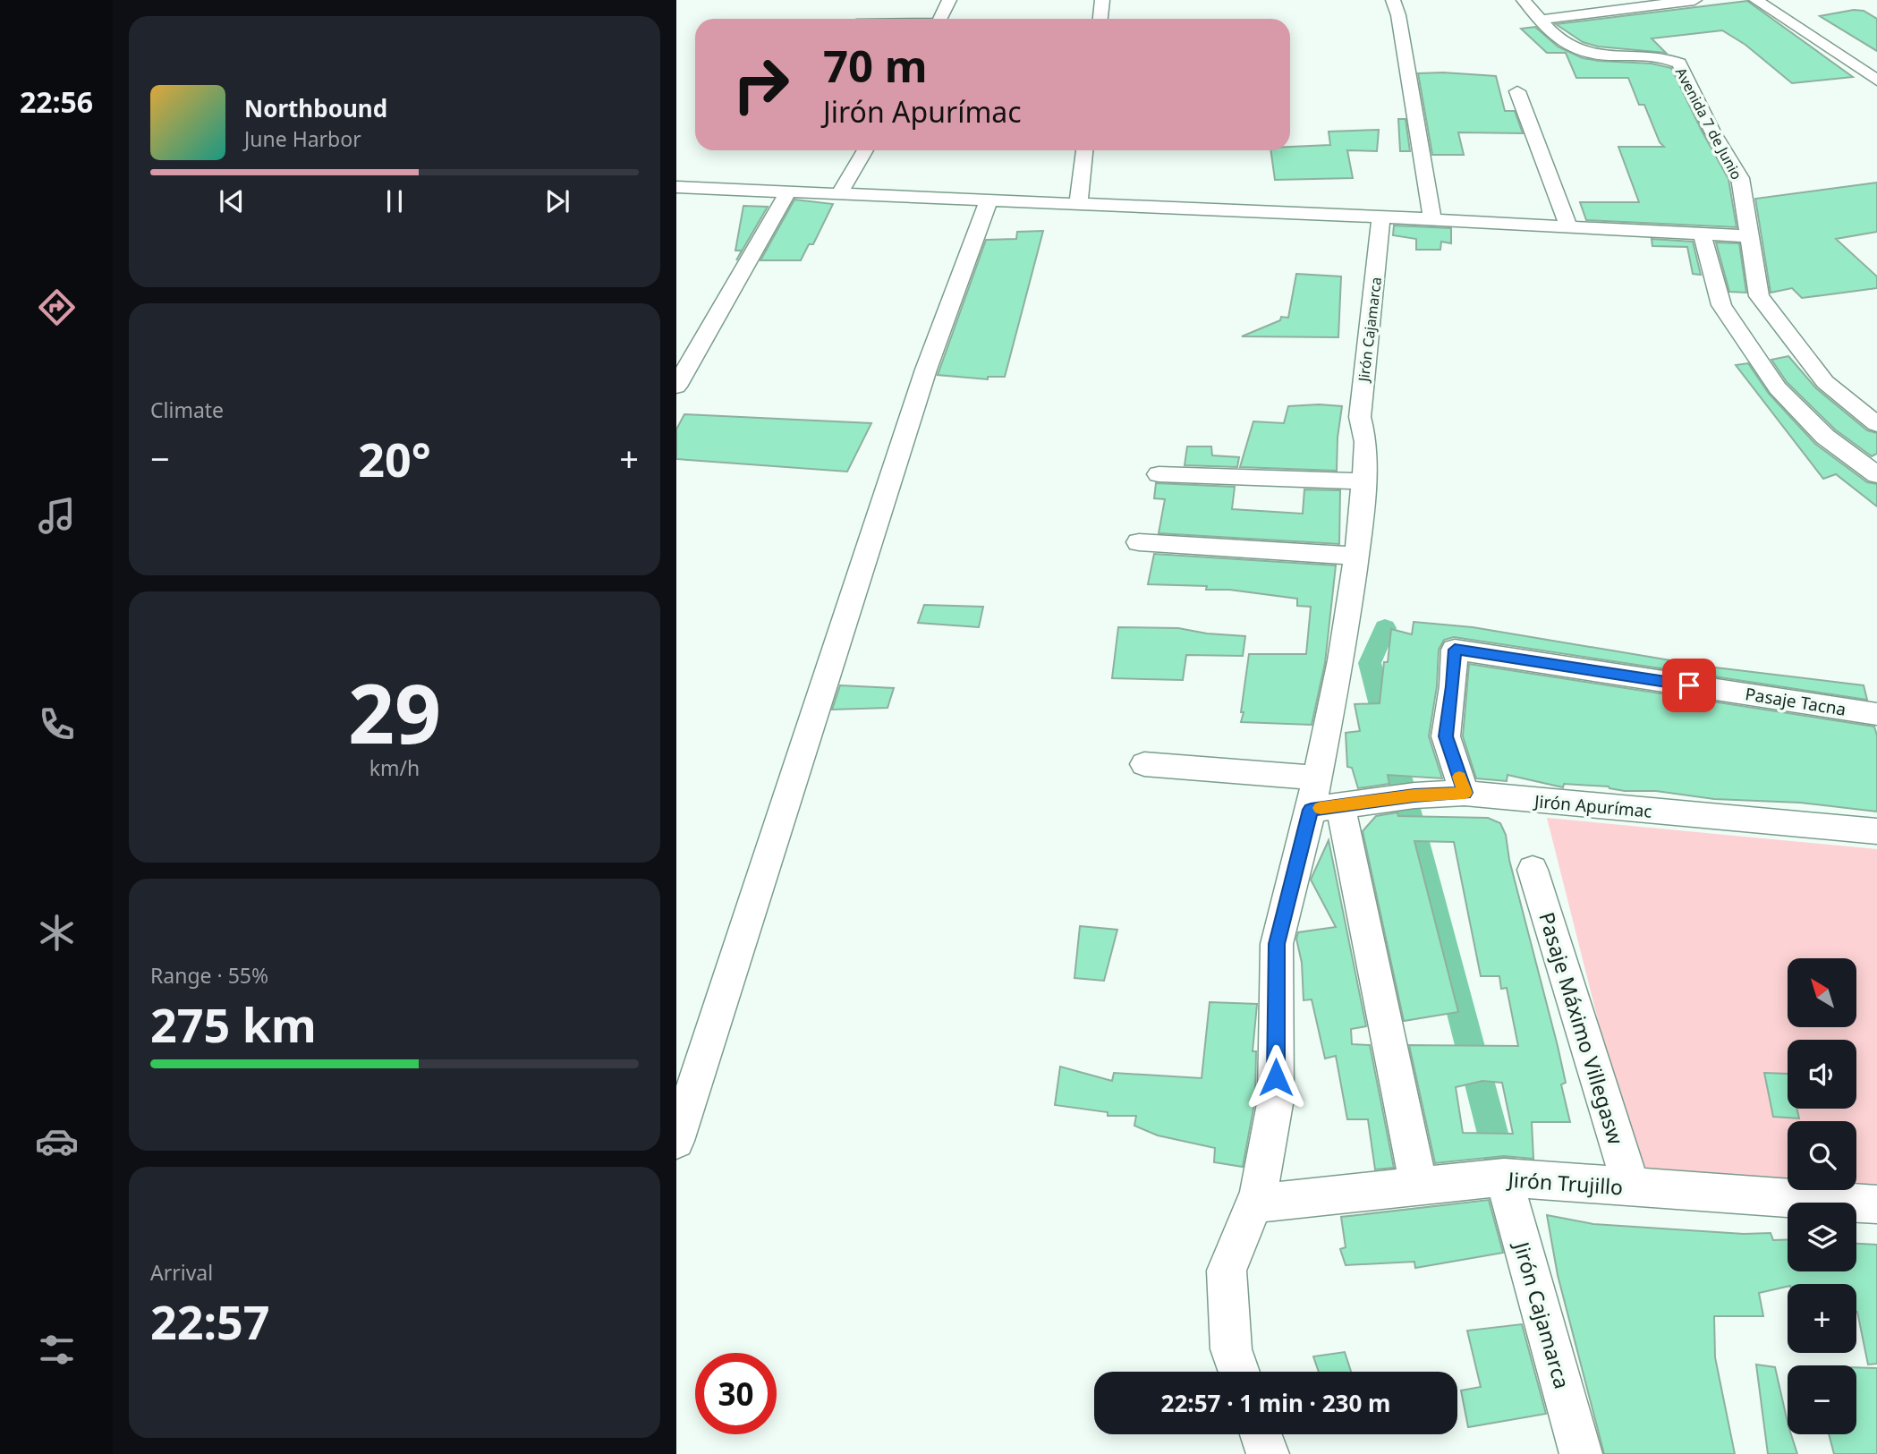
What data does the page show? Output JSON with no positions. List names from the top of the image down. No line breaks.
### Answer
{"streets":{"street":["Avenida 7 de Junio","Jirón Cajamarca","Pasaje Tacna","Jirón Apurímac","Pasaje Máximo Villegasw","Jirón Trujillo"]},"crossings":[["Jirón Cajamarca","Jirón Apurímac"],["Jirón Cajamarca","Jirón Trujillo"],["Pasaje Tacna","Jirón Apurímac"],["Pasaje Máximo Villegasw","Jirón Trujillo"]],"north":"top left","page":{"tabs":"22:56","turn":["70 m","Jirón Apurímac"],"song":["Northbound","June Harbor"],"tile":["Climate",["29","km/h"],["Range · 55%","275 km"],["Arrival","22:57"]],"heat":["−","20°","+"],"map_buttons":["+","−"],"limit":"30","trip":"22:57 · 1 min · 230 m"}}
